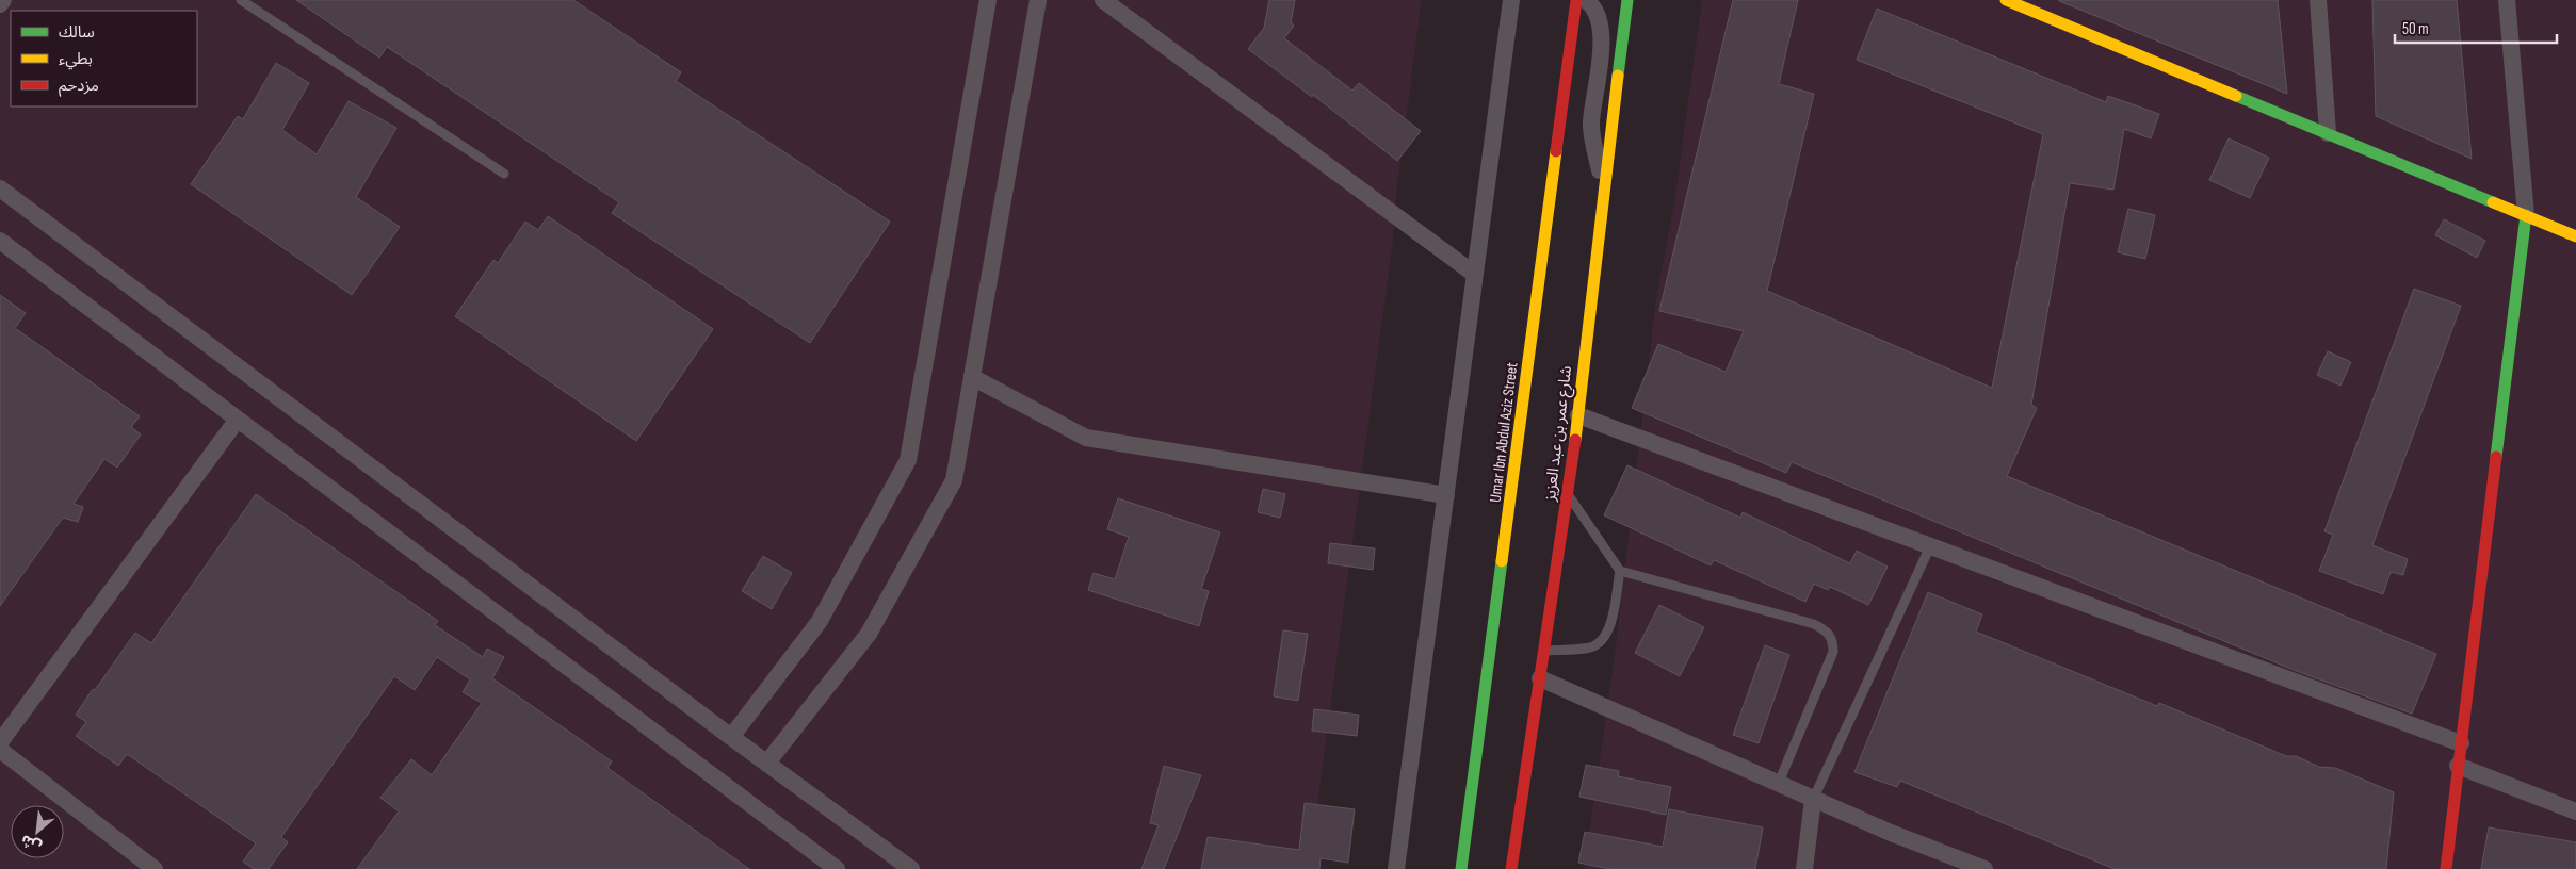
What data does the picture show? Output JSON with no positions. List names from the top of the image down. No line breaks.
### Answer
{"streets":{"main road":["Umar Ibn Abdul Aziz Street","شارع عمر بن عبد العزيز"]},"legend":["سالك","بطيء","مزدحم"],"scale_bar":"50 m","north":"bottom left"}
